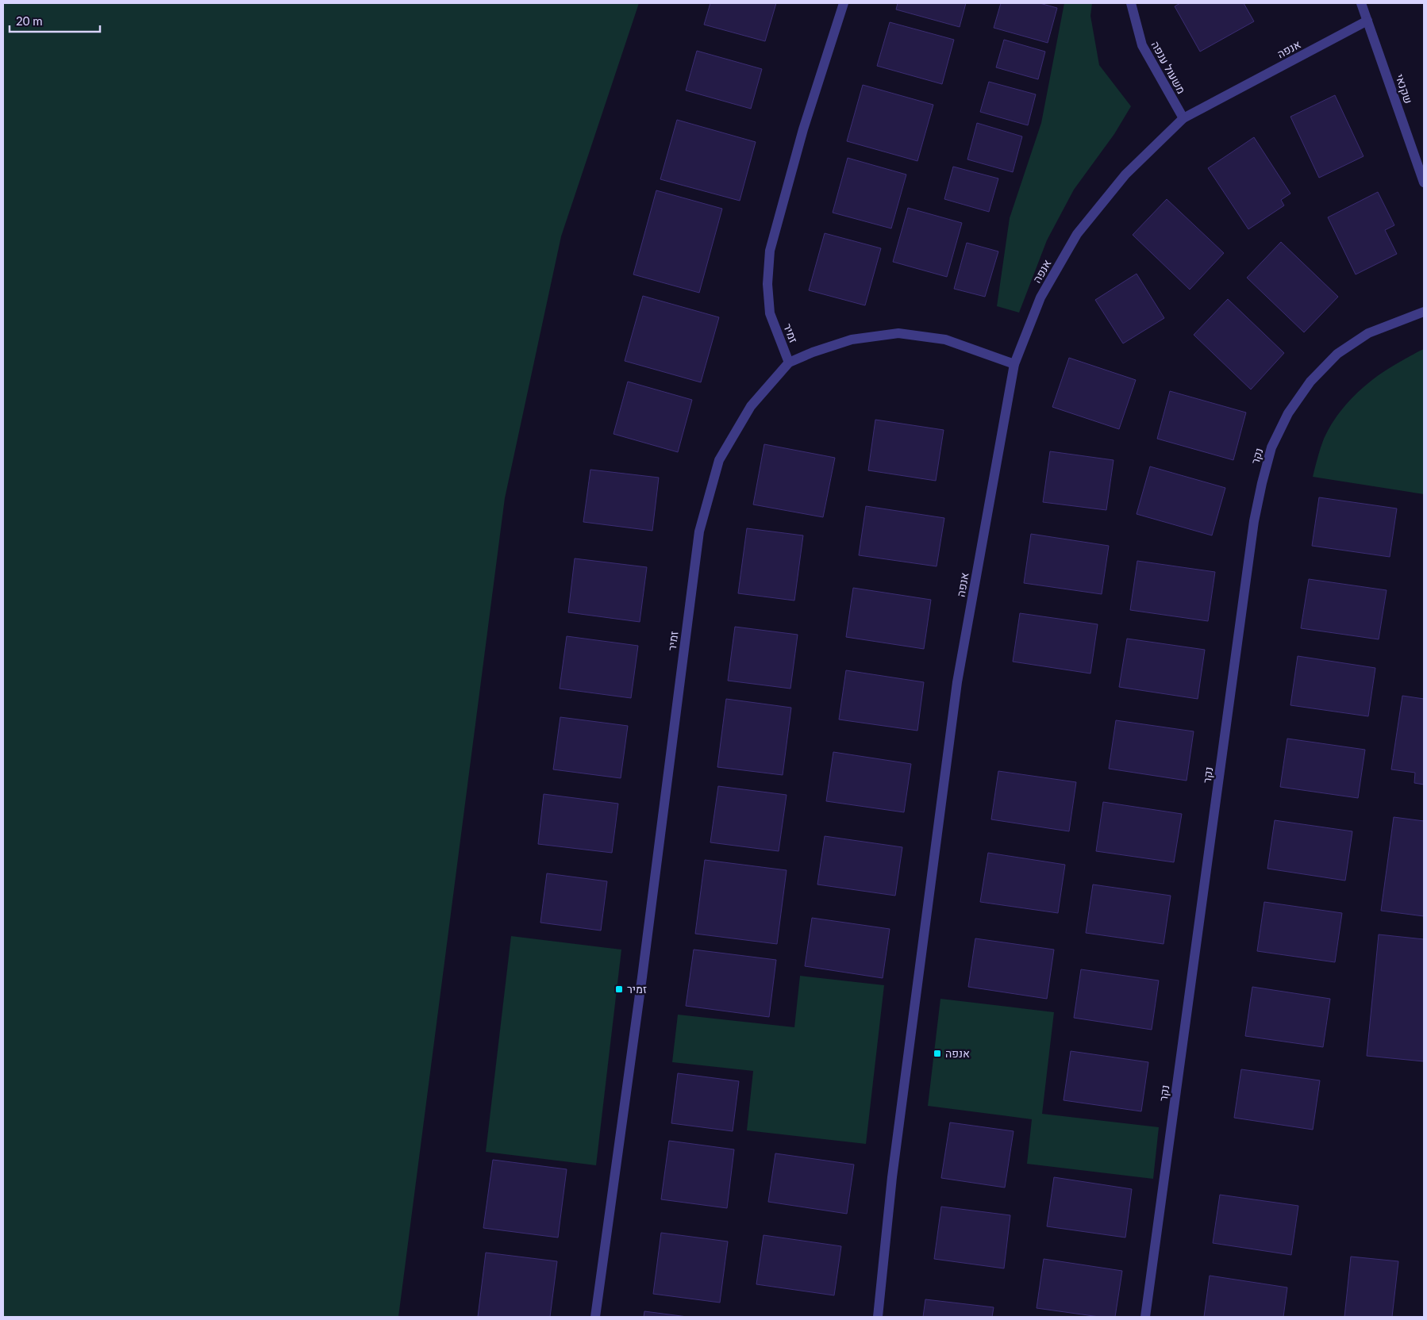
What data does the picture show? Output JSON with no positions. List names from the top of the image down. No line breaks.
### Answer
{"streets":{"street":["אנפה","משעול ענפה","שקנאי","זמיר","נקר"]},"crossings":[["אנפה","משעול ענפה"],["אנפה","שקנאי"]],"places":{"transit":["זמיר","אנפה"]},"scale_bar":"20 m"}
